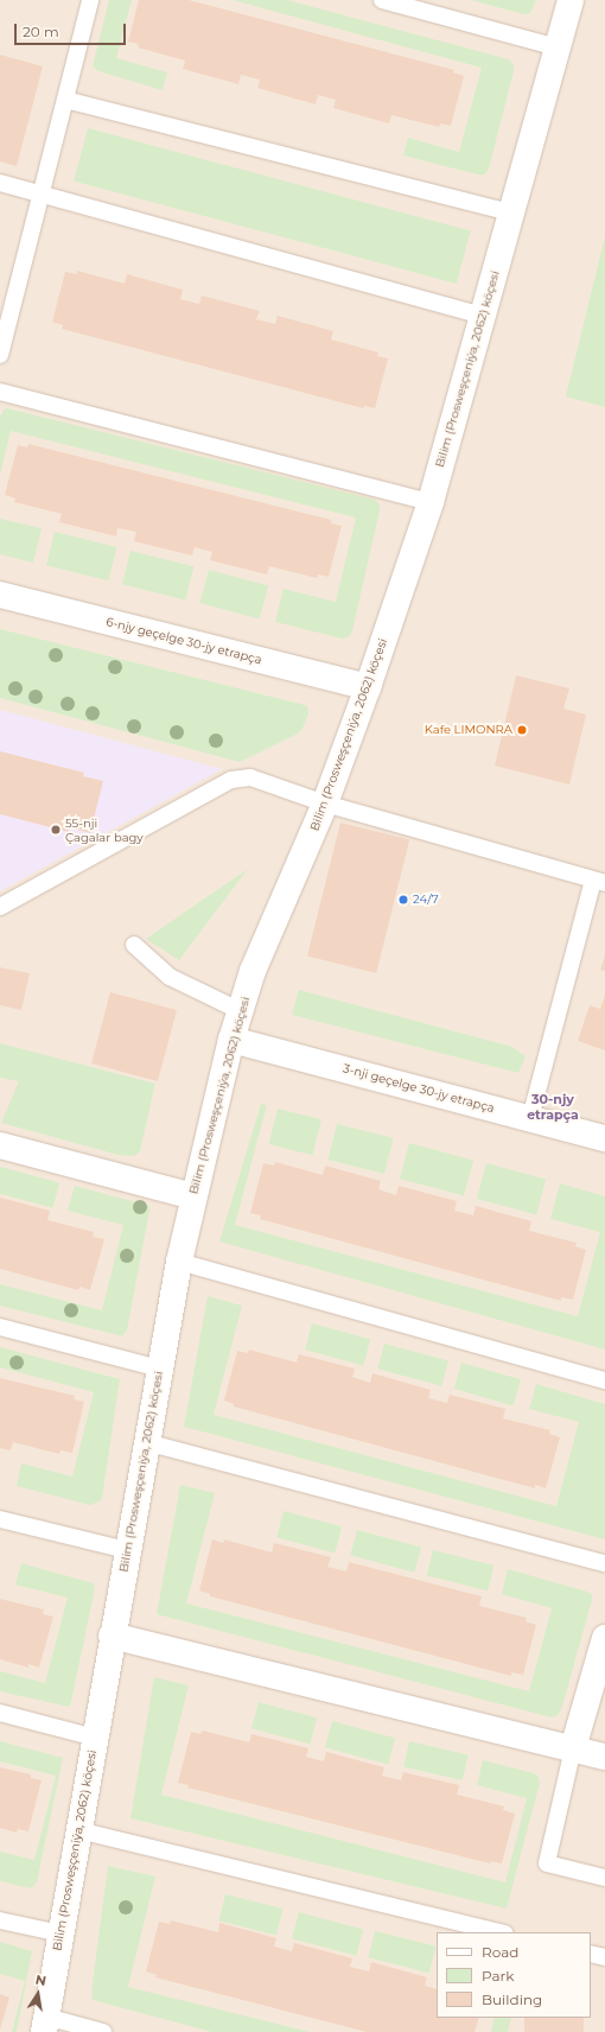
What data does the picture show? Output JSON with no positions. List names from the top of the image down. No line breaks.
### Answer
{"streets":{"street":["Bilim (Prosweşçeniýa, 2062) köçesi","6-njy geçelge 30-jy etrapça","3-nji geçelge 30-jy etrapça"]},"crossings":[["Bilim (Prosweşçeniýa, 2062) köçesi","6-njy geçelge 30-jy etrapça"],["Bilim (Prosweşçeniýa, 2062) köçesi","3-nji geçelge 30-jy etrapça"]],"districts":["30-njy etrapça"],"places":["Kafe LIMONRA","55-nji Çagalar bagy","24/7"],"legend":["Road","Park","Building"],"scale_bar":"20 m","north":"top"}
